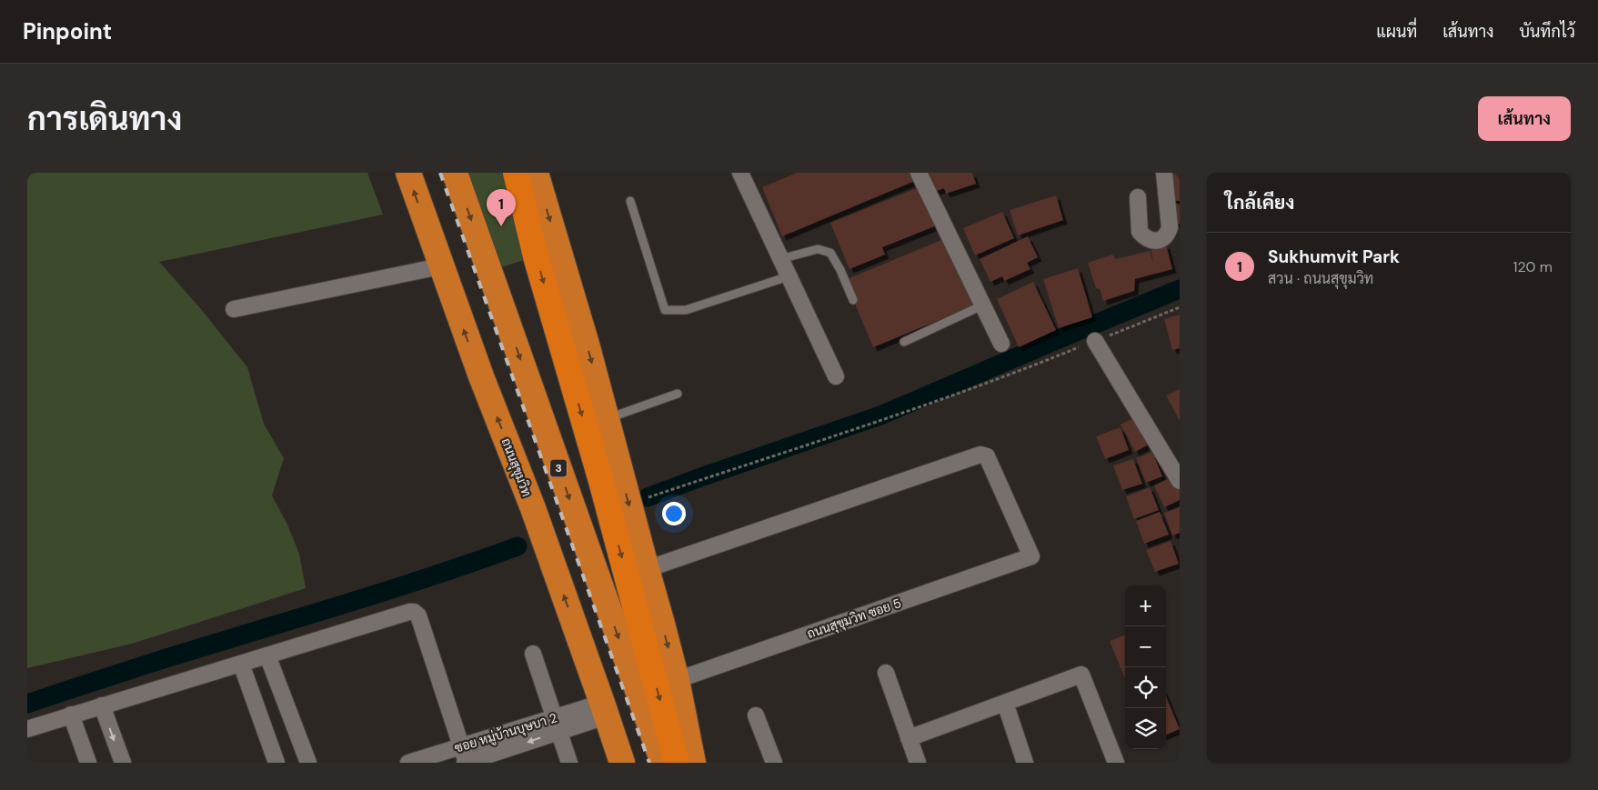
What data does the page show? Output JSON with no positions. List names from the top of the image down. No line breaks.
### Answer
{"streets":{"highway":["ถนนสุขุมวิท","3"],"street":["ถนนสุขุมวิท ซอย 5","ซอย หมู่บ้านบุษบา 2"]},"page":{"header":"Pinpoint","nav":["แผนที่","เส้นทาง","บันทึกไว้"],"title":"การเดินทาง","buttons":"เส้นทาง","heading":"ใกล้เคียง","pins":"1","list":[{"mark":"1","name":"Sukhumvit Park","note":"สวน · ถนนสุขุมวิท","value":"120 m"}],"map_buttons":["+","−"]}}
